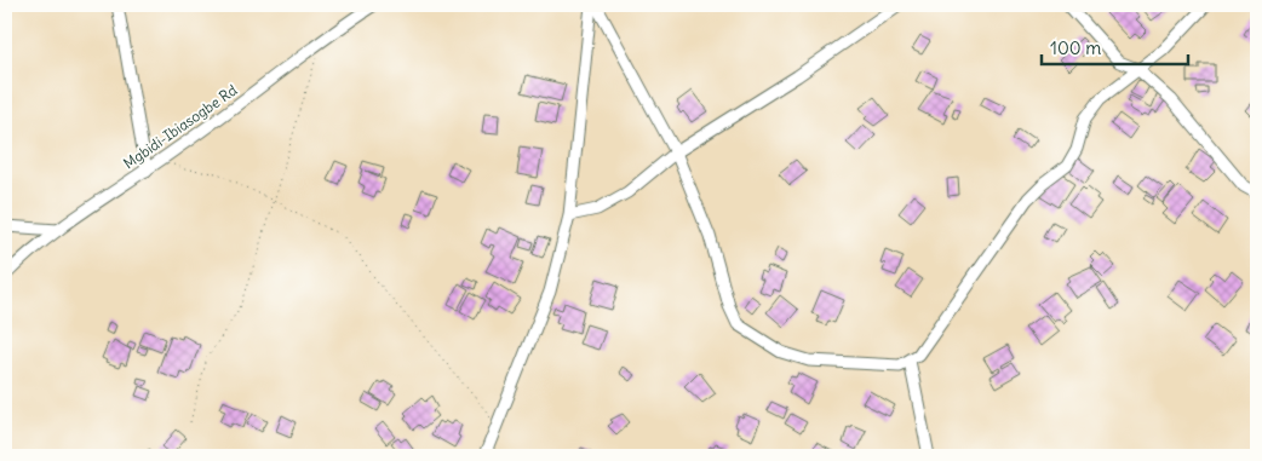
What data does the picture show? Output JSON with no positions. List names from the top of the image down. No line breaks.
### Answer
{"streets":{"street":["Mgbidi-Ibiasogbe Rd"]},"scale_bar":"100 m"}
